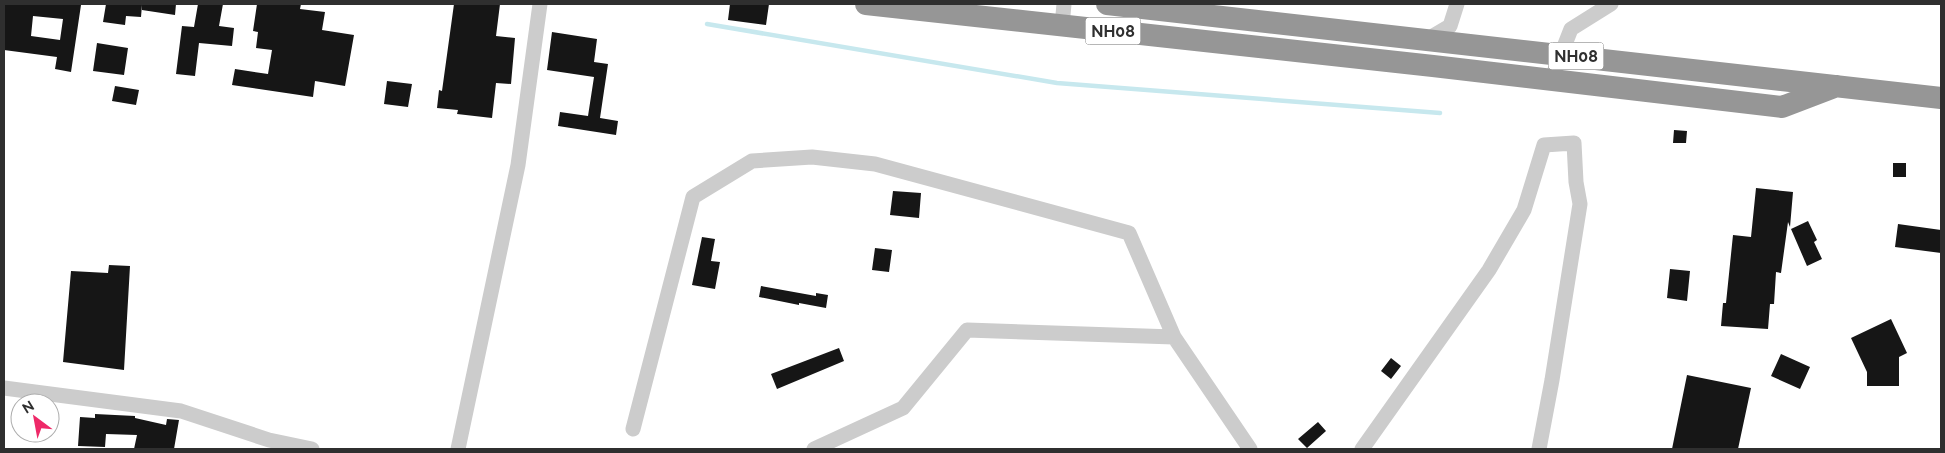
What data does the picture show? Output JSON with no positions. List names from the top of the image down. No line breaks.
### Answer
{"streets":{"highway":["NH08"]},"north":"top left"}
